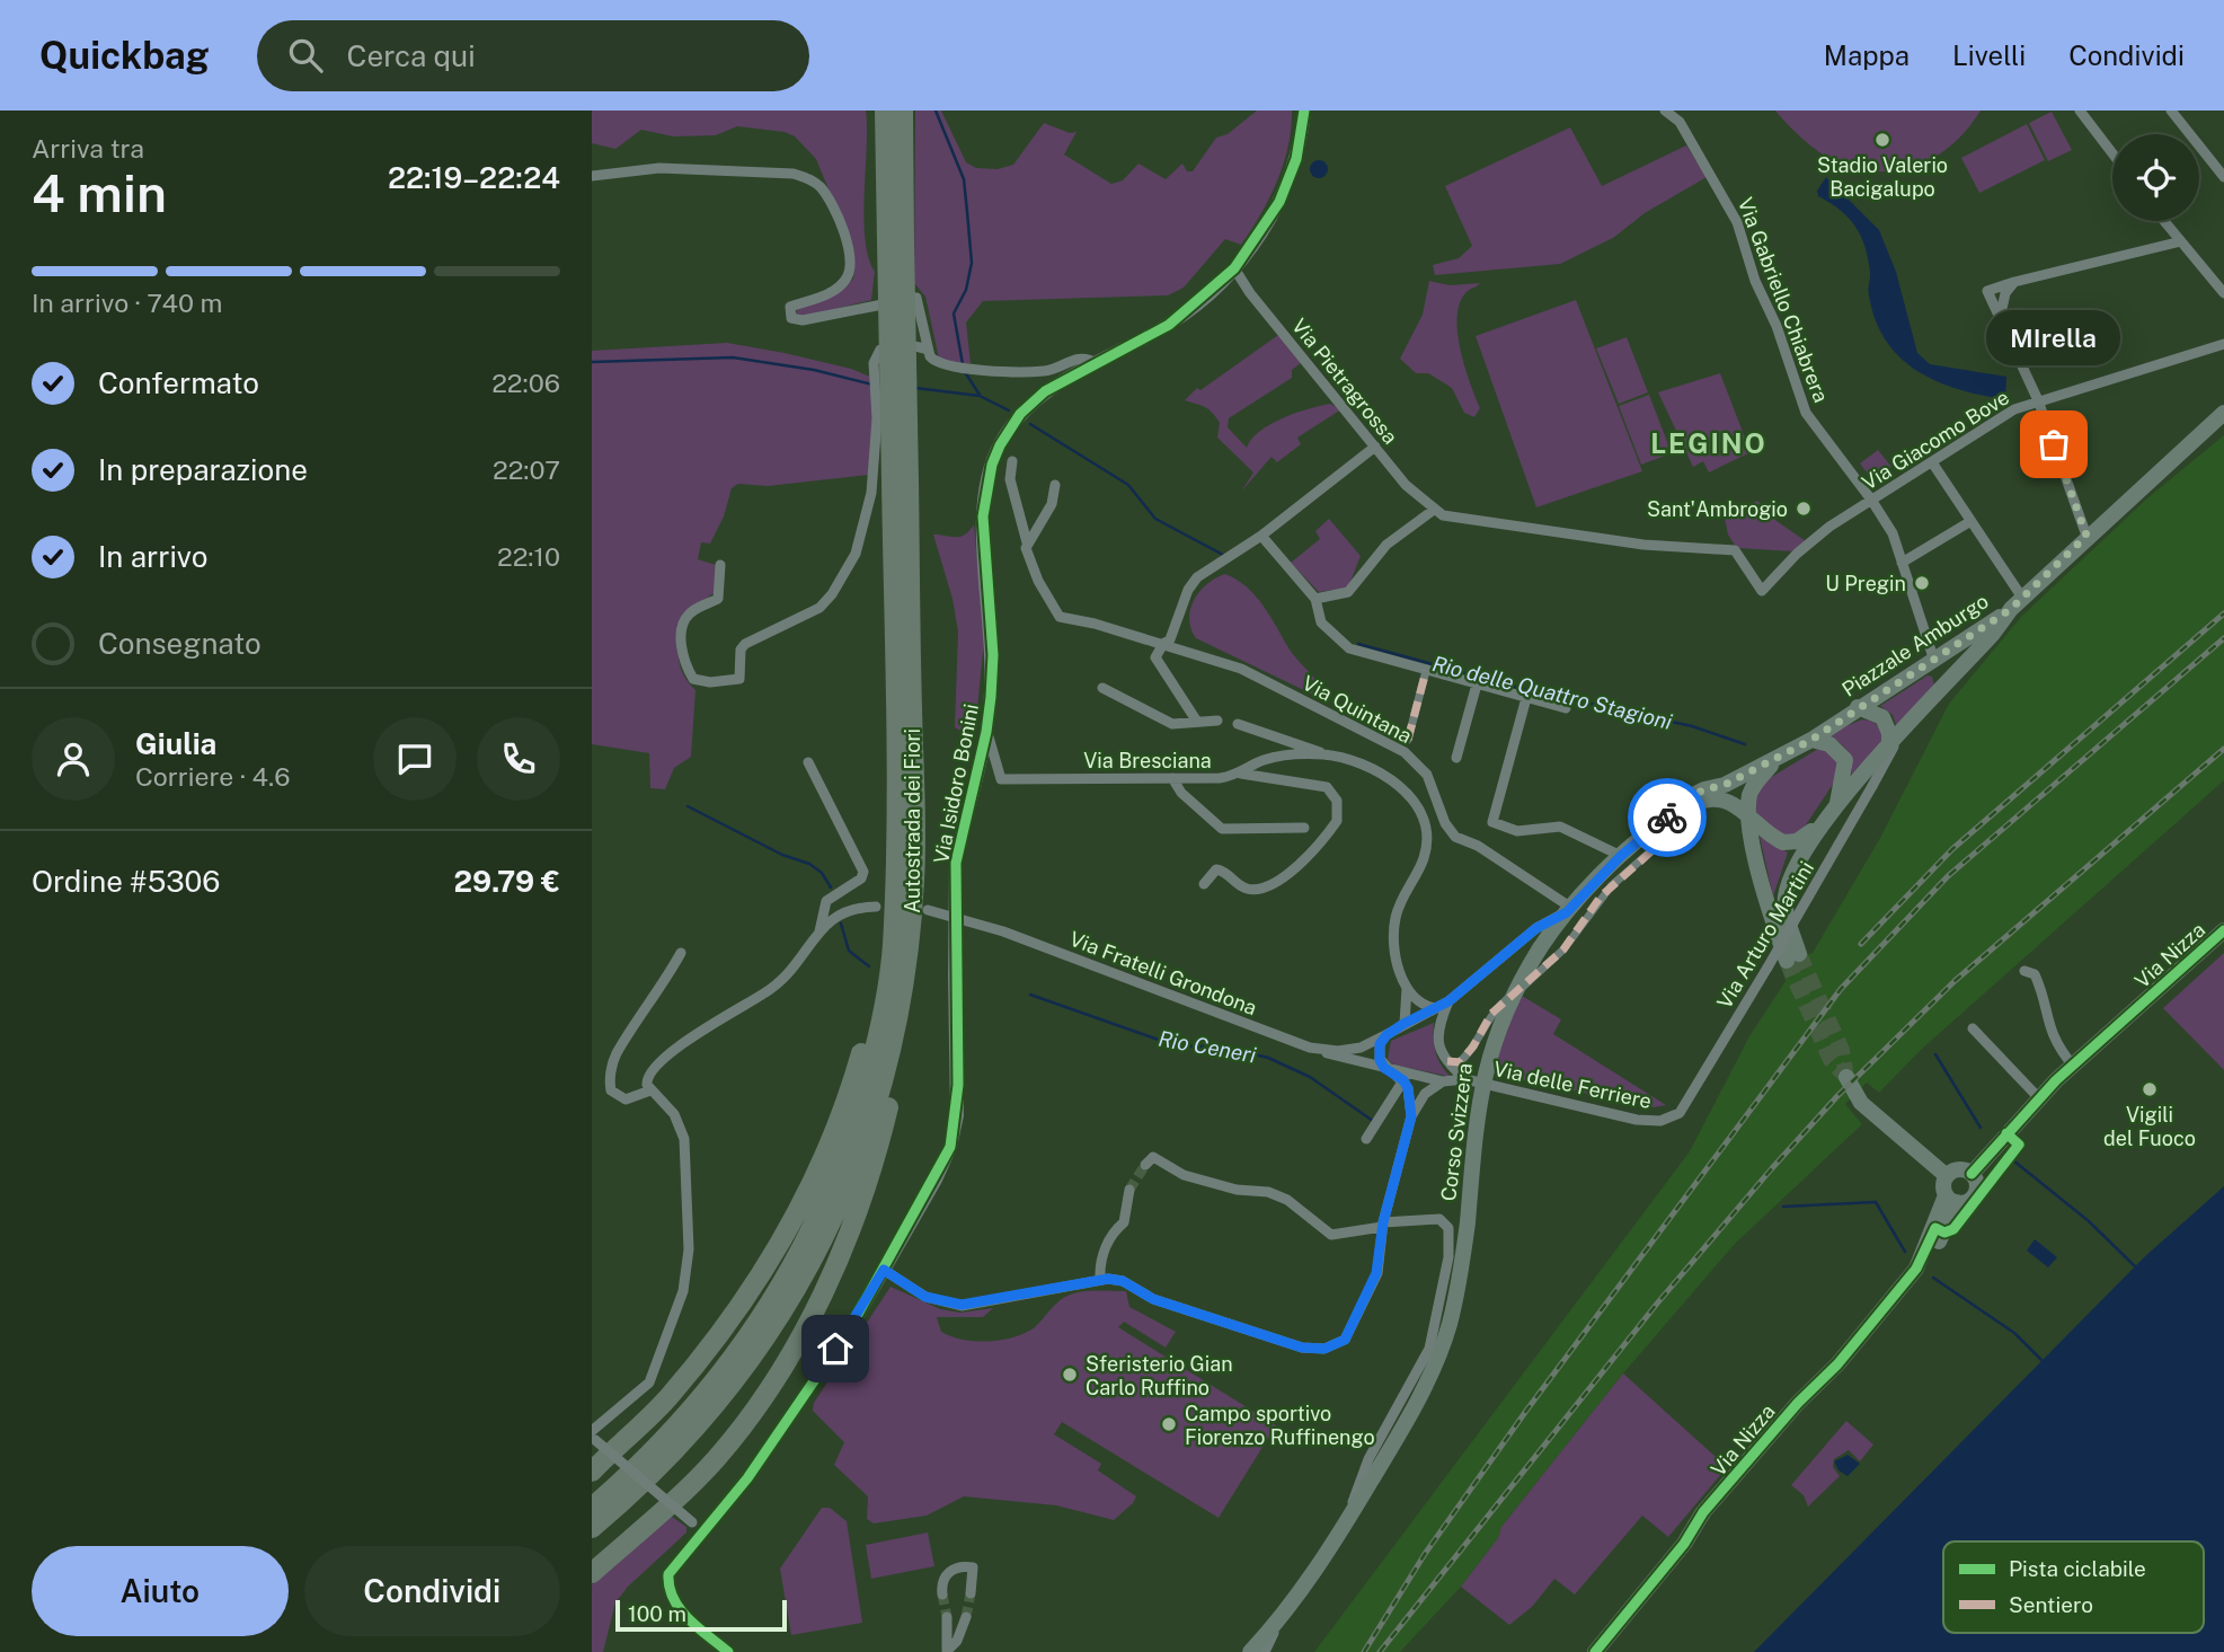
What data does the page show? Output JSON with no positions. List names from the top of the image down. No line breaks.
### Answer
{"streets":{"highway":["Autostrada dei Fiori"],"main road":["Piazzale Amburgo","Via Nizza","Corso Svizzera"],"street":["Via Gabriello Chiabrera","Via Pietragrossa","Via Giacomo Bove","Via Quintana","Via Bresciana","Via Isidoro Bonini","Via Arturo Martini","Via Fratelli Grondona","Via delle Ferriere"]},"crossings":[["Via Gabriello Chiabrera","Via Giacomo Bove"],["Via Gabriello Chiabrera","Piazzale Amburgo"],["Via Pietragrossa","Via Giacomo Bove"],["Via Pietragrossa","Via Isidoro Bonini"],["Piazzale Amburgo","Via Arturo Martini"],["Piazzale Amburgo","Corso Svizzera"],["Via Quintana","Via Fratelli Grondona"],["Via Quintana","Corso Svizzera"],["Via Bresciana","Via Isidoro Bonini"],["Via Bresciana","Via Fratelli Grondona"],["Via Arturo Martini","Via delle Ferriere"],["Via Fratelli Grondona","Via delle Ferriere"],["Via Fratelli Grondona","Corso Svizzera"]],"districts":["LEGINO"],"water":["Rio delle Quattro Stagioni","Rio Ceneri"],"places":["Stadio Valerio Bacigalupo","MIrella","Sant'Ambrogio","U Pregin","Vigili del Fuoco","Sferisterio Gian Carlo Ruffino","Campo sportivo Fiorenzo Ruffinengo"],"legend":["Pista ciclabile","Sentiero"],"scale_bar":"100 m","page":{"header":"Quickbag","search":"Cerca qui","nav":["Mappa","Livelli","Condividi"],"heading":["4 min","Arriva tra","22:19–22:24"],"panel":["Giulia","Corriere · 4.6","Ordine #5306","29.79 €"],"bar":"In arrivo · 740 m","bubble":"MIrella","list":[["Confermato","22:06"],["In preparazione","22:07"],["In arrivo","22:10"],"Consegnato"],"buttons":["Aiuto","Condividi"],"scale":"100 m"}}
